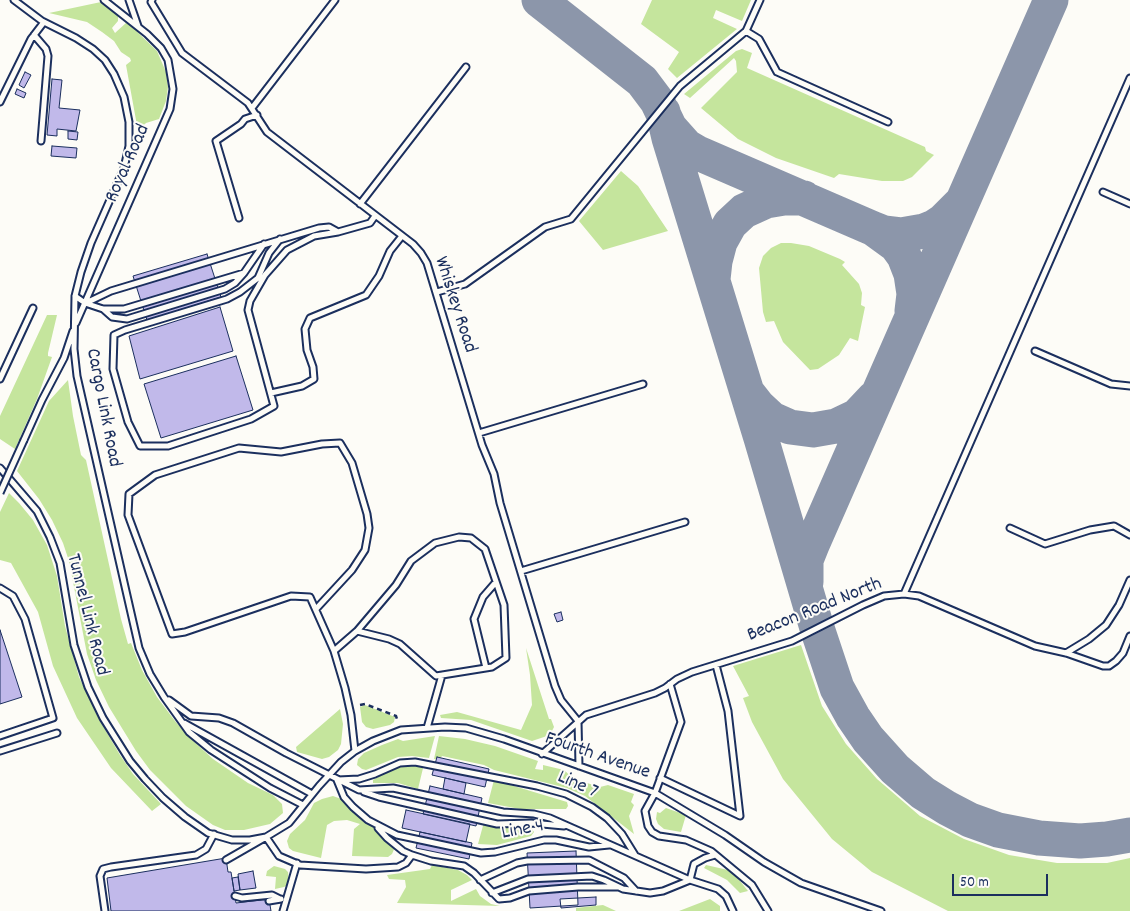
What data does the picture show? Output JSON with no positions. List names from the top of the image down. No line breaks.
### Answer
{"streets":{"lane":["Royal Road","Whiskey Road","Cargo Link Road","Beacon Road North","Tunnel Link Road","Fourth Avenue","Line 7","Line 4"]},"crossings":[["Royal Road","Cargo Link Road"],["Whiskey Road","Beacon Road North"],["Cargo Link Road","Tunnel Link Road"],["Cargo Link Road","Fourth Avenue"],["Beacon Road North","Fourth Avenue"],["Tunnel Link Road","Fourth Avenue"]],"scale_bar":"50 m"}
